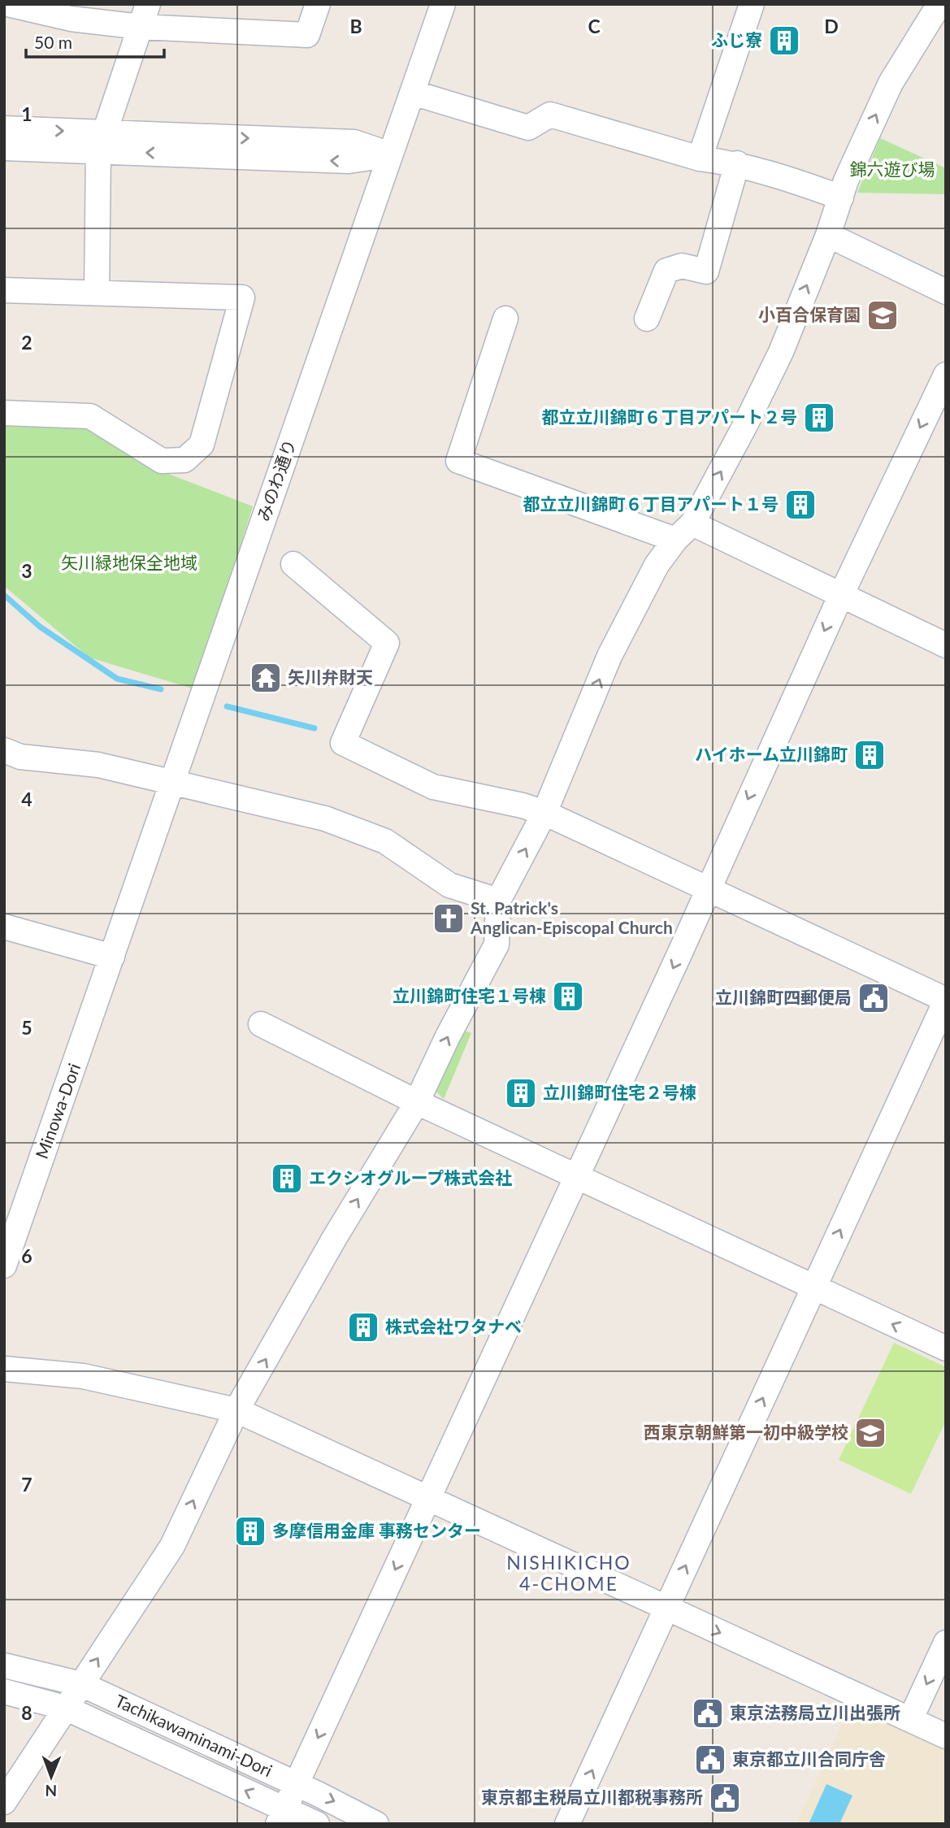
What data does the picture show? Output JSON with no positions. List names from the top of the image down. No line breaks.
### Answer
{"streets":{"street":["みのわ通り","Minowa-Dori","Tachikawaminami-Dori"]},"crossings":[["みのわ通り","Minowa-Dori"]],"districts":["NISHIKICHO 4-CHOME"],"parks":["錦六遊び場","矢川緑地保全地域"],"places":{"building":["ふじ寮","都立立川錦町６丁目アパート２号","都立立川錦町６丁目アパート１号","ハイホーム立川錦町","立川錦町住宅１号棟","立川錦町住宅２号棟","エクシオグループ株式会社","株式会社ワタナベ","多摩信用金庫 事務センター"],"school or university":["小百合保育園","西東京朝鮮第一初中級学校"],"temple":["矢川弁財天"],"church":["St. Patrick's Anglican-Episcopal Church"],"public building":["立川錦町四郵便局","東京法務局立川出張所","東京都立川合同庁舎","東京都主税局立川都税事務所"]},"scale_bar":"50 m","north":"bottom","grid":{"columns":["B","C","D"],"rows":["1","2","3","4","5","6","7","8"]}}
